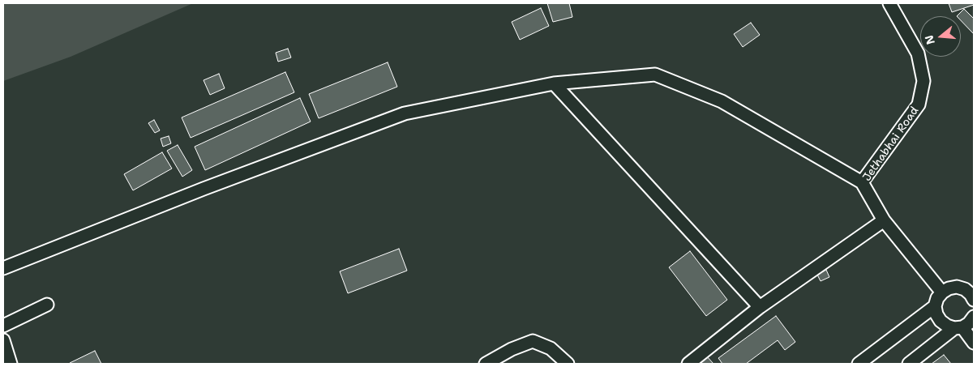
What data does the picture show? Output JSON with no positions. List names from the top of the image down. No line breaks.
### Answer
{"streets":{"street":["Jethabhai Road"]},"north":"left"}
